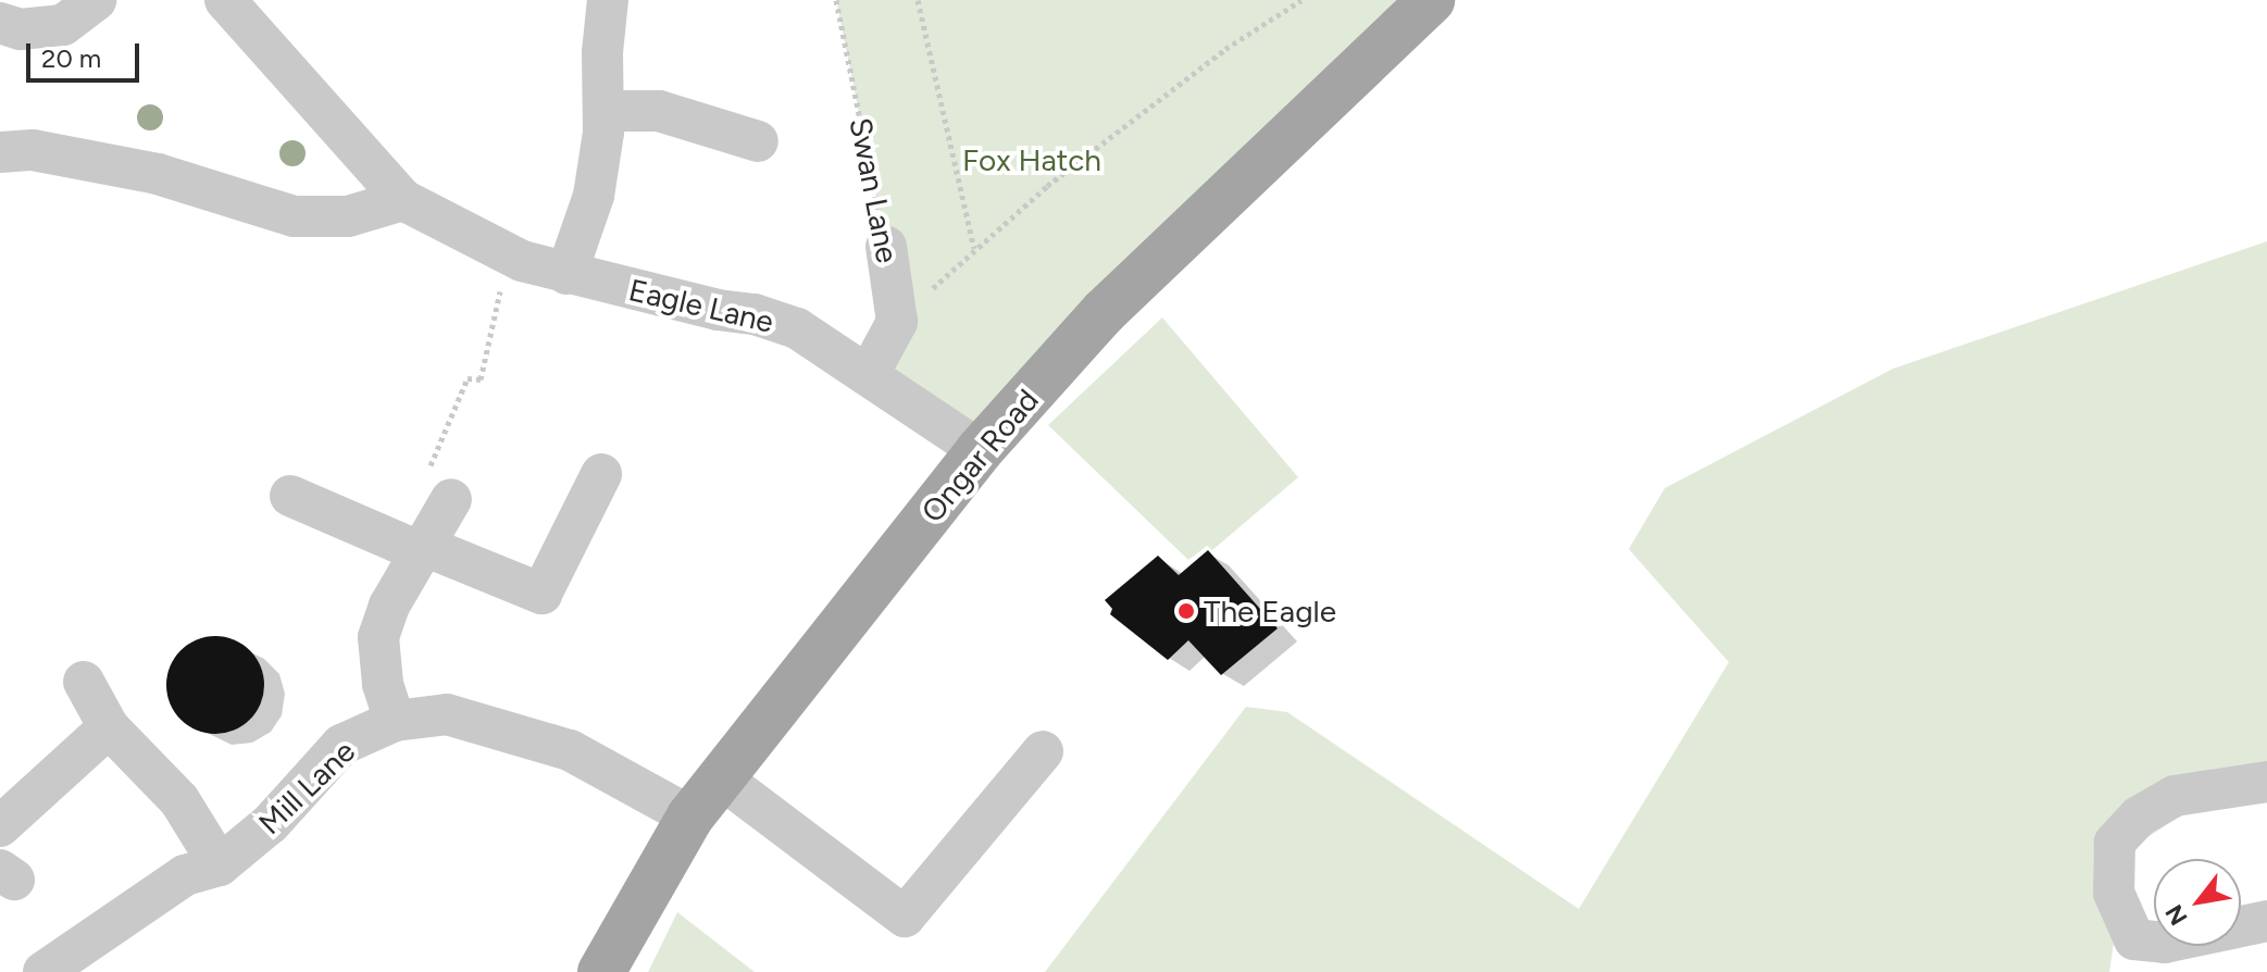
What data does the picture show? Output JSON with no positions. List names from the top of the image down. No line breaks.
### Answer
{"streets":{"main road":["Ongar Road"],"street":["Swan Lane","Eagle Lane","Mill Lane"]},"crossings":[["Eagle Lane","Ongar Road"],["Ongar Road","Mill Lane"]],"parks":["Fox Hatch"],"places":["The Eagle"],"scale_bar":"20 m","north":"bottom left"}
